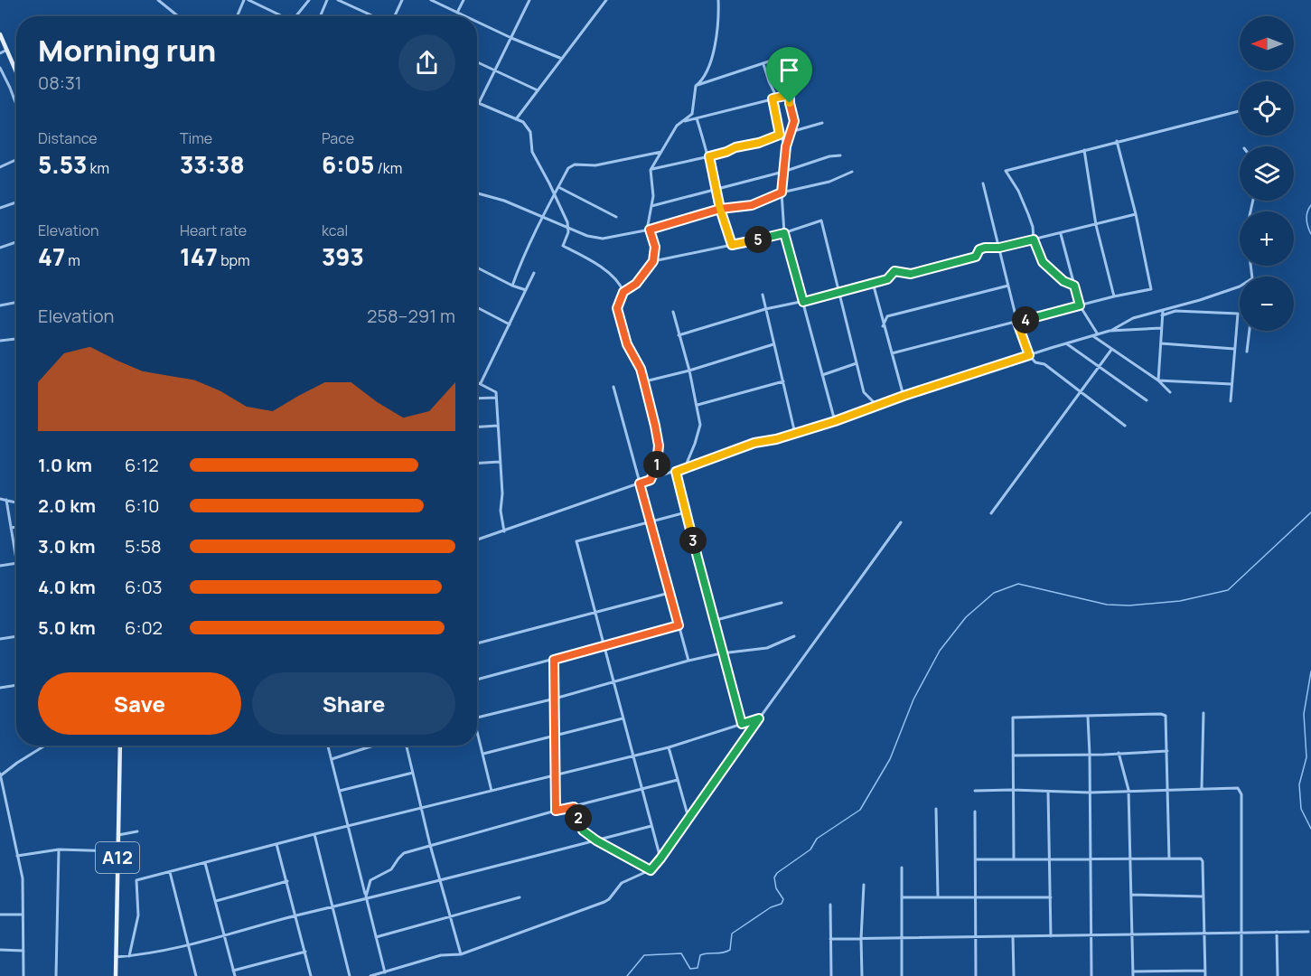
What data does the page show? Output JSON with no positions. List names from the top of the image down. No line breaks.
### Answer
{"streets":{"main road":["A12"]},"north":"left","page":{"map_buttons":["+","−"],"heading":["Morning run","08:31"],"stats":[["Distance","5.53 km"],["Time","33:38"],["Pace","6:05 /km"],["Elevation","47 m"],["Heart rate","147 bpm"],["kcal","393"]],"pins":["5","4","1","3","2"],"chart":["Elevation","258–291 m"],"list":[{"name":"1.0 km","note":"6:12"},{"name":"2.0 km","note":"6:10"},{"name":"3.0 km","note":"5:58"},{"name":"4.0 km","note":"6:03"},{"name":"5.0 km","note":"6:02"}],"buttons":["Save","Share"]}}
